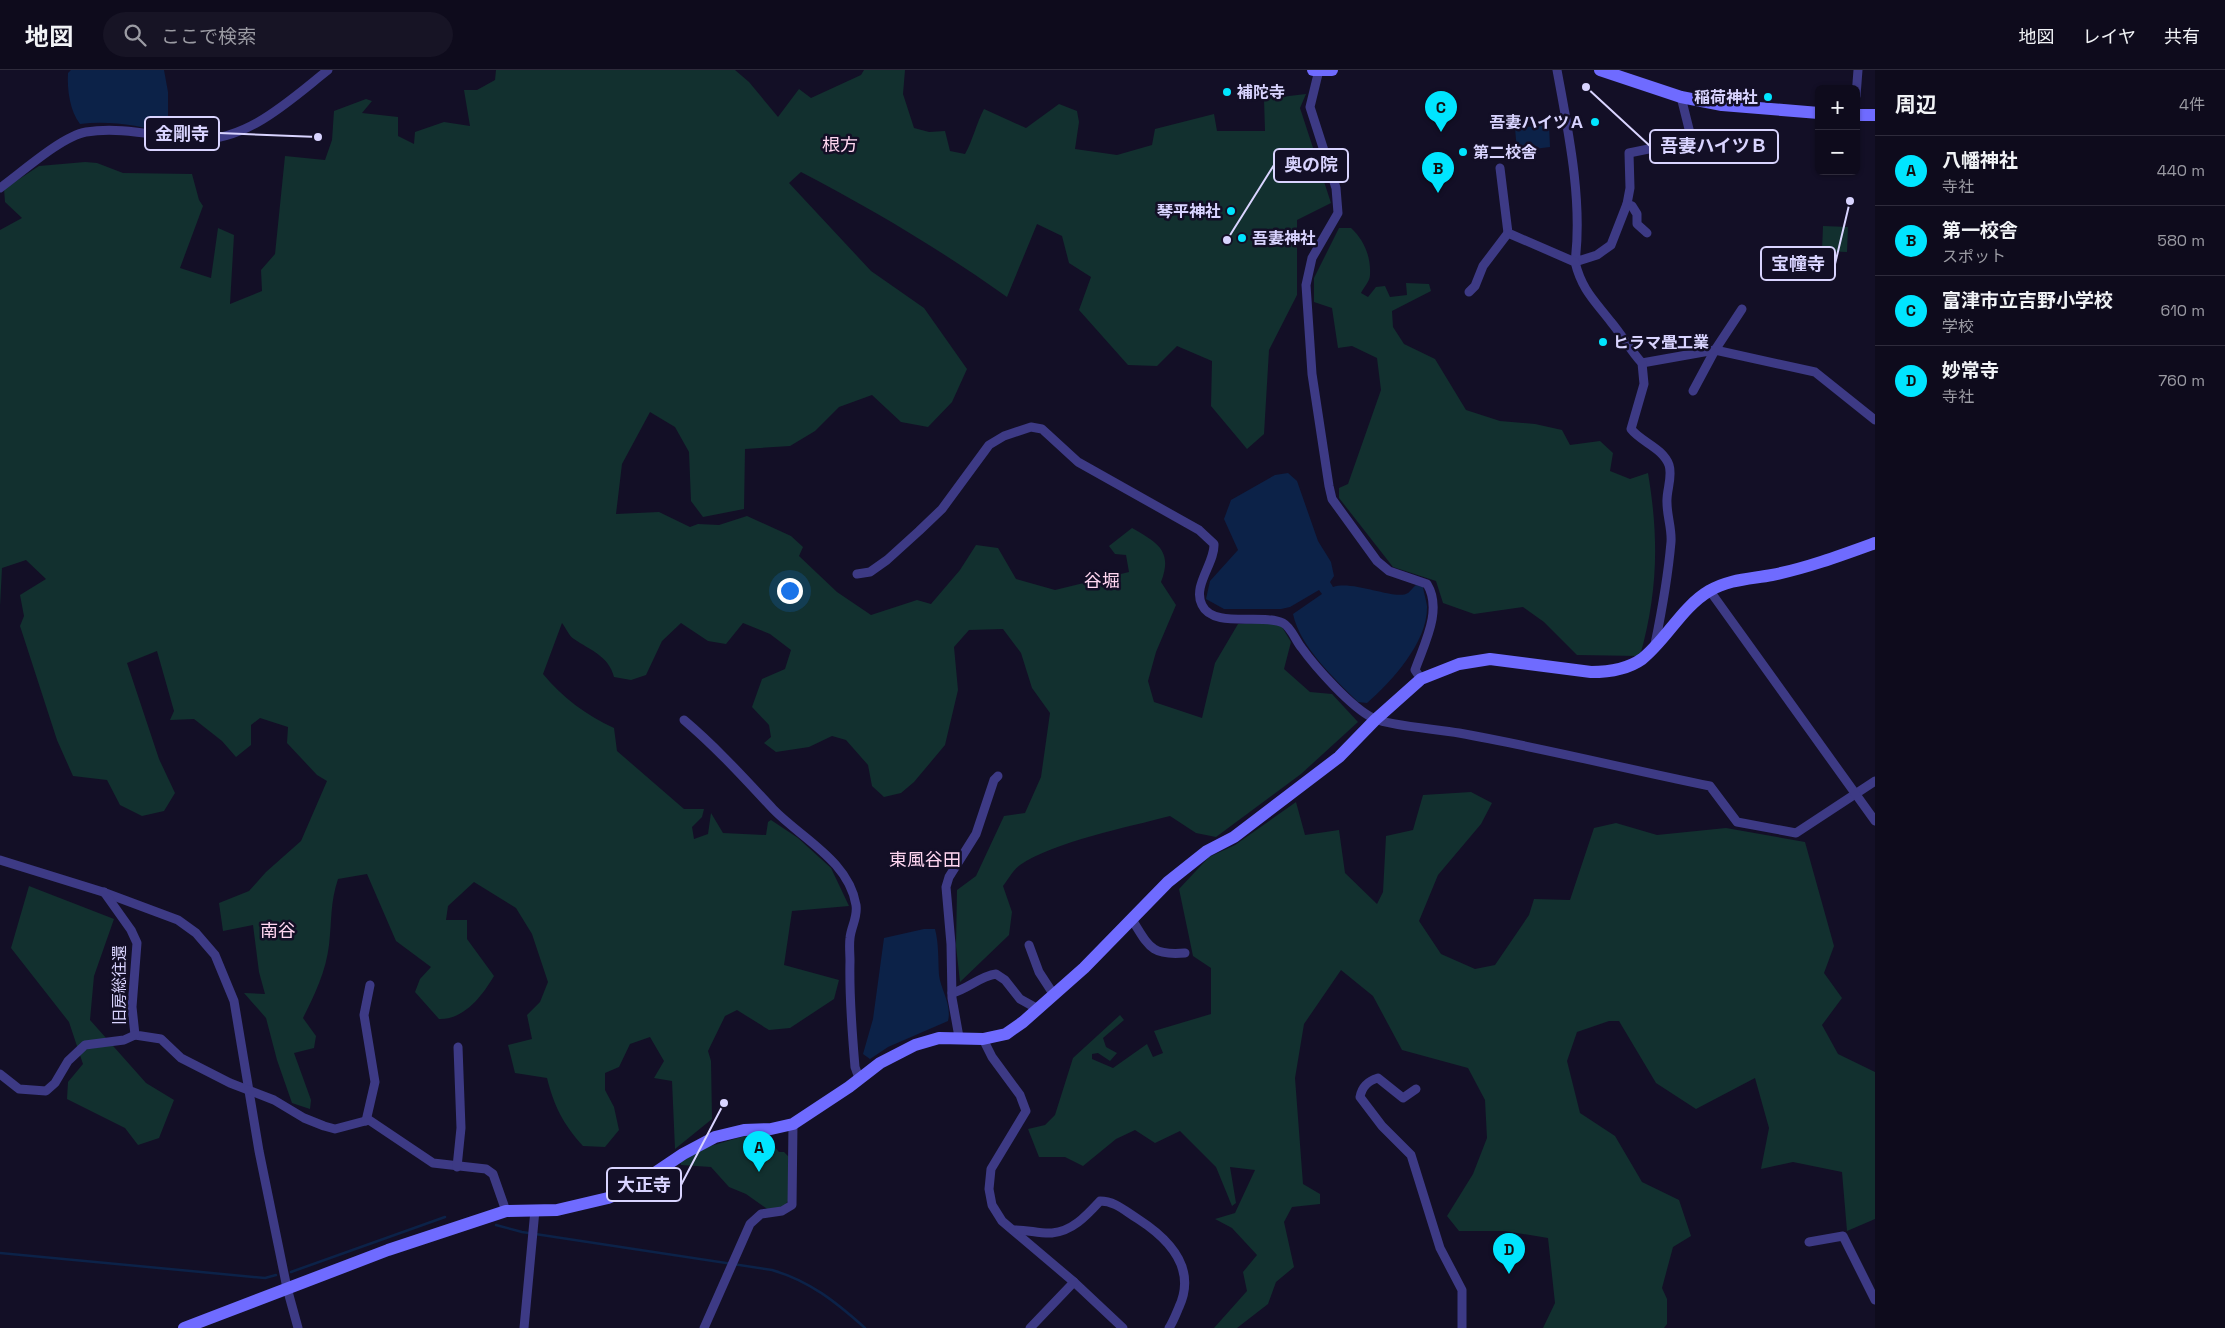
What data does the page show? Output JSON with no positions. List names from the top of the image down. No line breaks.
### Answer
{"streets":{"street":["旧房総往還"]},"districts":["根方","谷堀","東風谷田","南谷"],"places":["吾妻ハイツＢ","補陀寺","稲荷神社","吾妻ハイツＡ","金剛寺","第二校舎","宝幢寺","琴平神社","吾妻神社","奥の院","ヒラマ畳工業","大正寺"],"page":{"header":"地図","search":"ここで検索","nav":["地図","レイヤ","共有"],"heading":["周辺","4件"],"map_buttons":["+","−"],"pins":["C","B","A","D"],"list":[{"mark":"A","name":"八幡神社","note":"寺社","value":"440 m"},{"mark":"B","name":"第一校舎","note":"スポット","value":"580 m"},{"mark":"C","name":"富津市立吉野小学校","note":"学校","value":"610 m"},{"mark":"D","name":"妙常寺","note":"寺社","value":"760 m"}]}}
